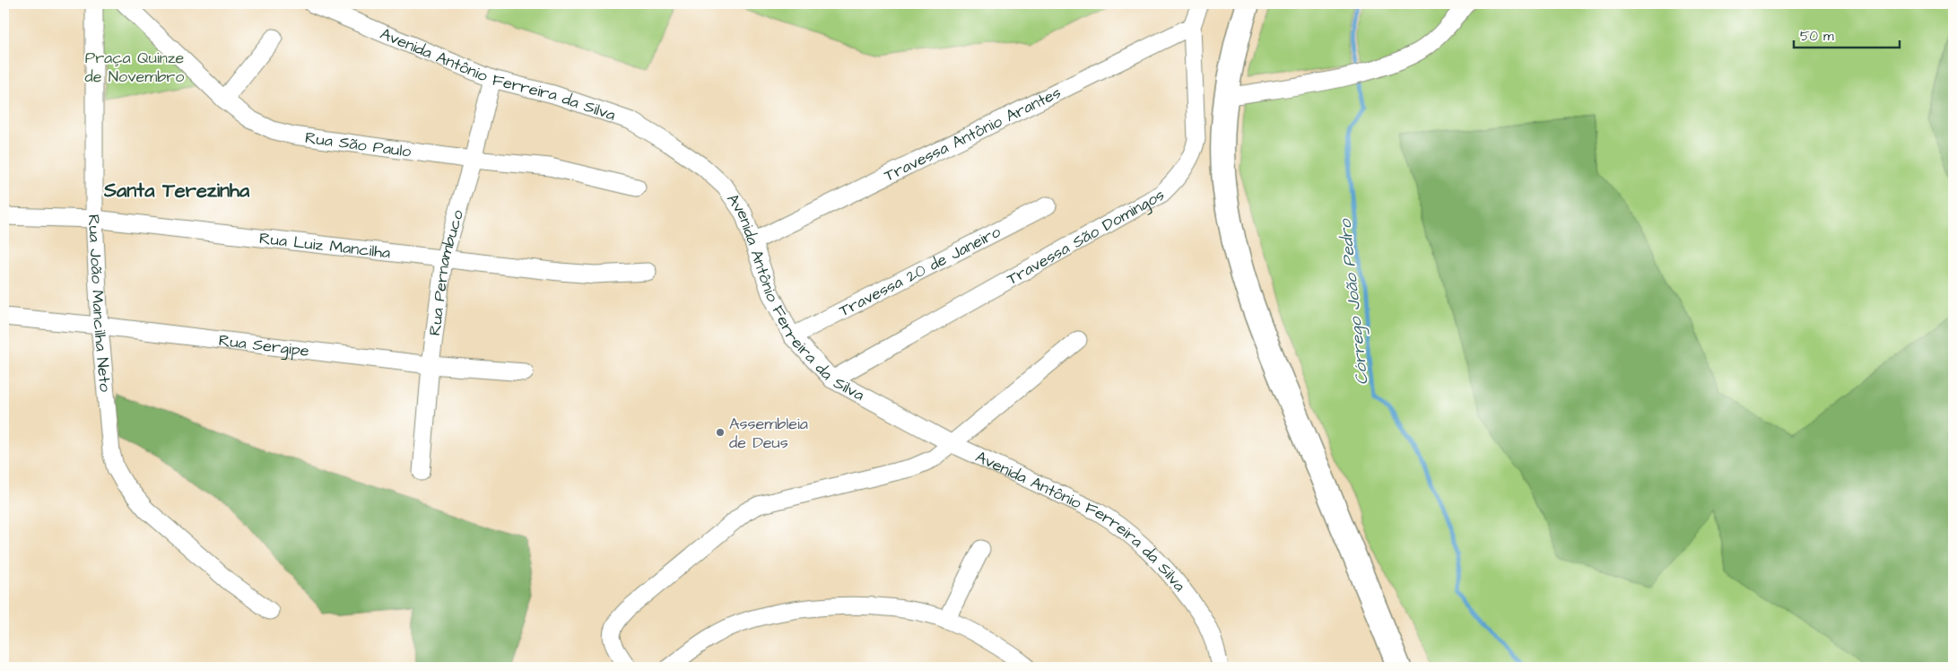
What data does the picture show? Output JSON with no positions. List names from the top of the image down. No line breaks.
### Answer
{"streets":{"street":["Avenida Antônio Ferreira da Silva","Travessa Antônio Arantes","Rua São Paulo","Travessa São Domingos","Rua Luiz Mancilha","Travessa 20 de Janeiro","Rua Pernambuco","Rua João Mancilha Neto","Rua Sergipe"]},"crossings":[["Avenida Antônio Ferreira da Silva","Travessa Antônio Arantes"],["Avenida Antônio Ferreira da Silva","Travessa São Domingos"],["Avenida Antônio Ferreira da Silva","Travessa 20 de Janeiro"],["Avenida Antônio Ferreira da Silva","Rua Pernambuco"],["Travessa Antônio Arantes","Travessa São Domingos"],["Rua São Paulo","Rua Pernambuco"],["Rua Luiz Mancilha","Rua Pernambuco"],["Rua Luiz Mancilha","Rua João Mancilha Neto"],["Rua Pernambuco","Rua Sergipe"],["Rua João Mancilha Neto","Rua Sergipe"]],"districts":["Santa Terezinha"],"water":["Córrego João Pedro"],"parks":["Praça Quinze de Novembro"],"places":["Assembleia de Deus"],"scale_bar":"50 m"}
